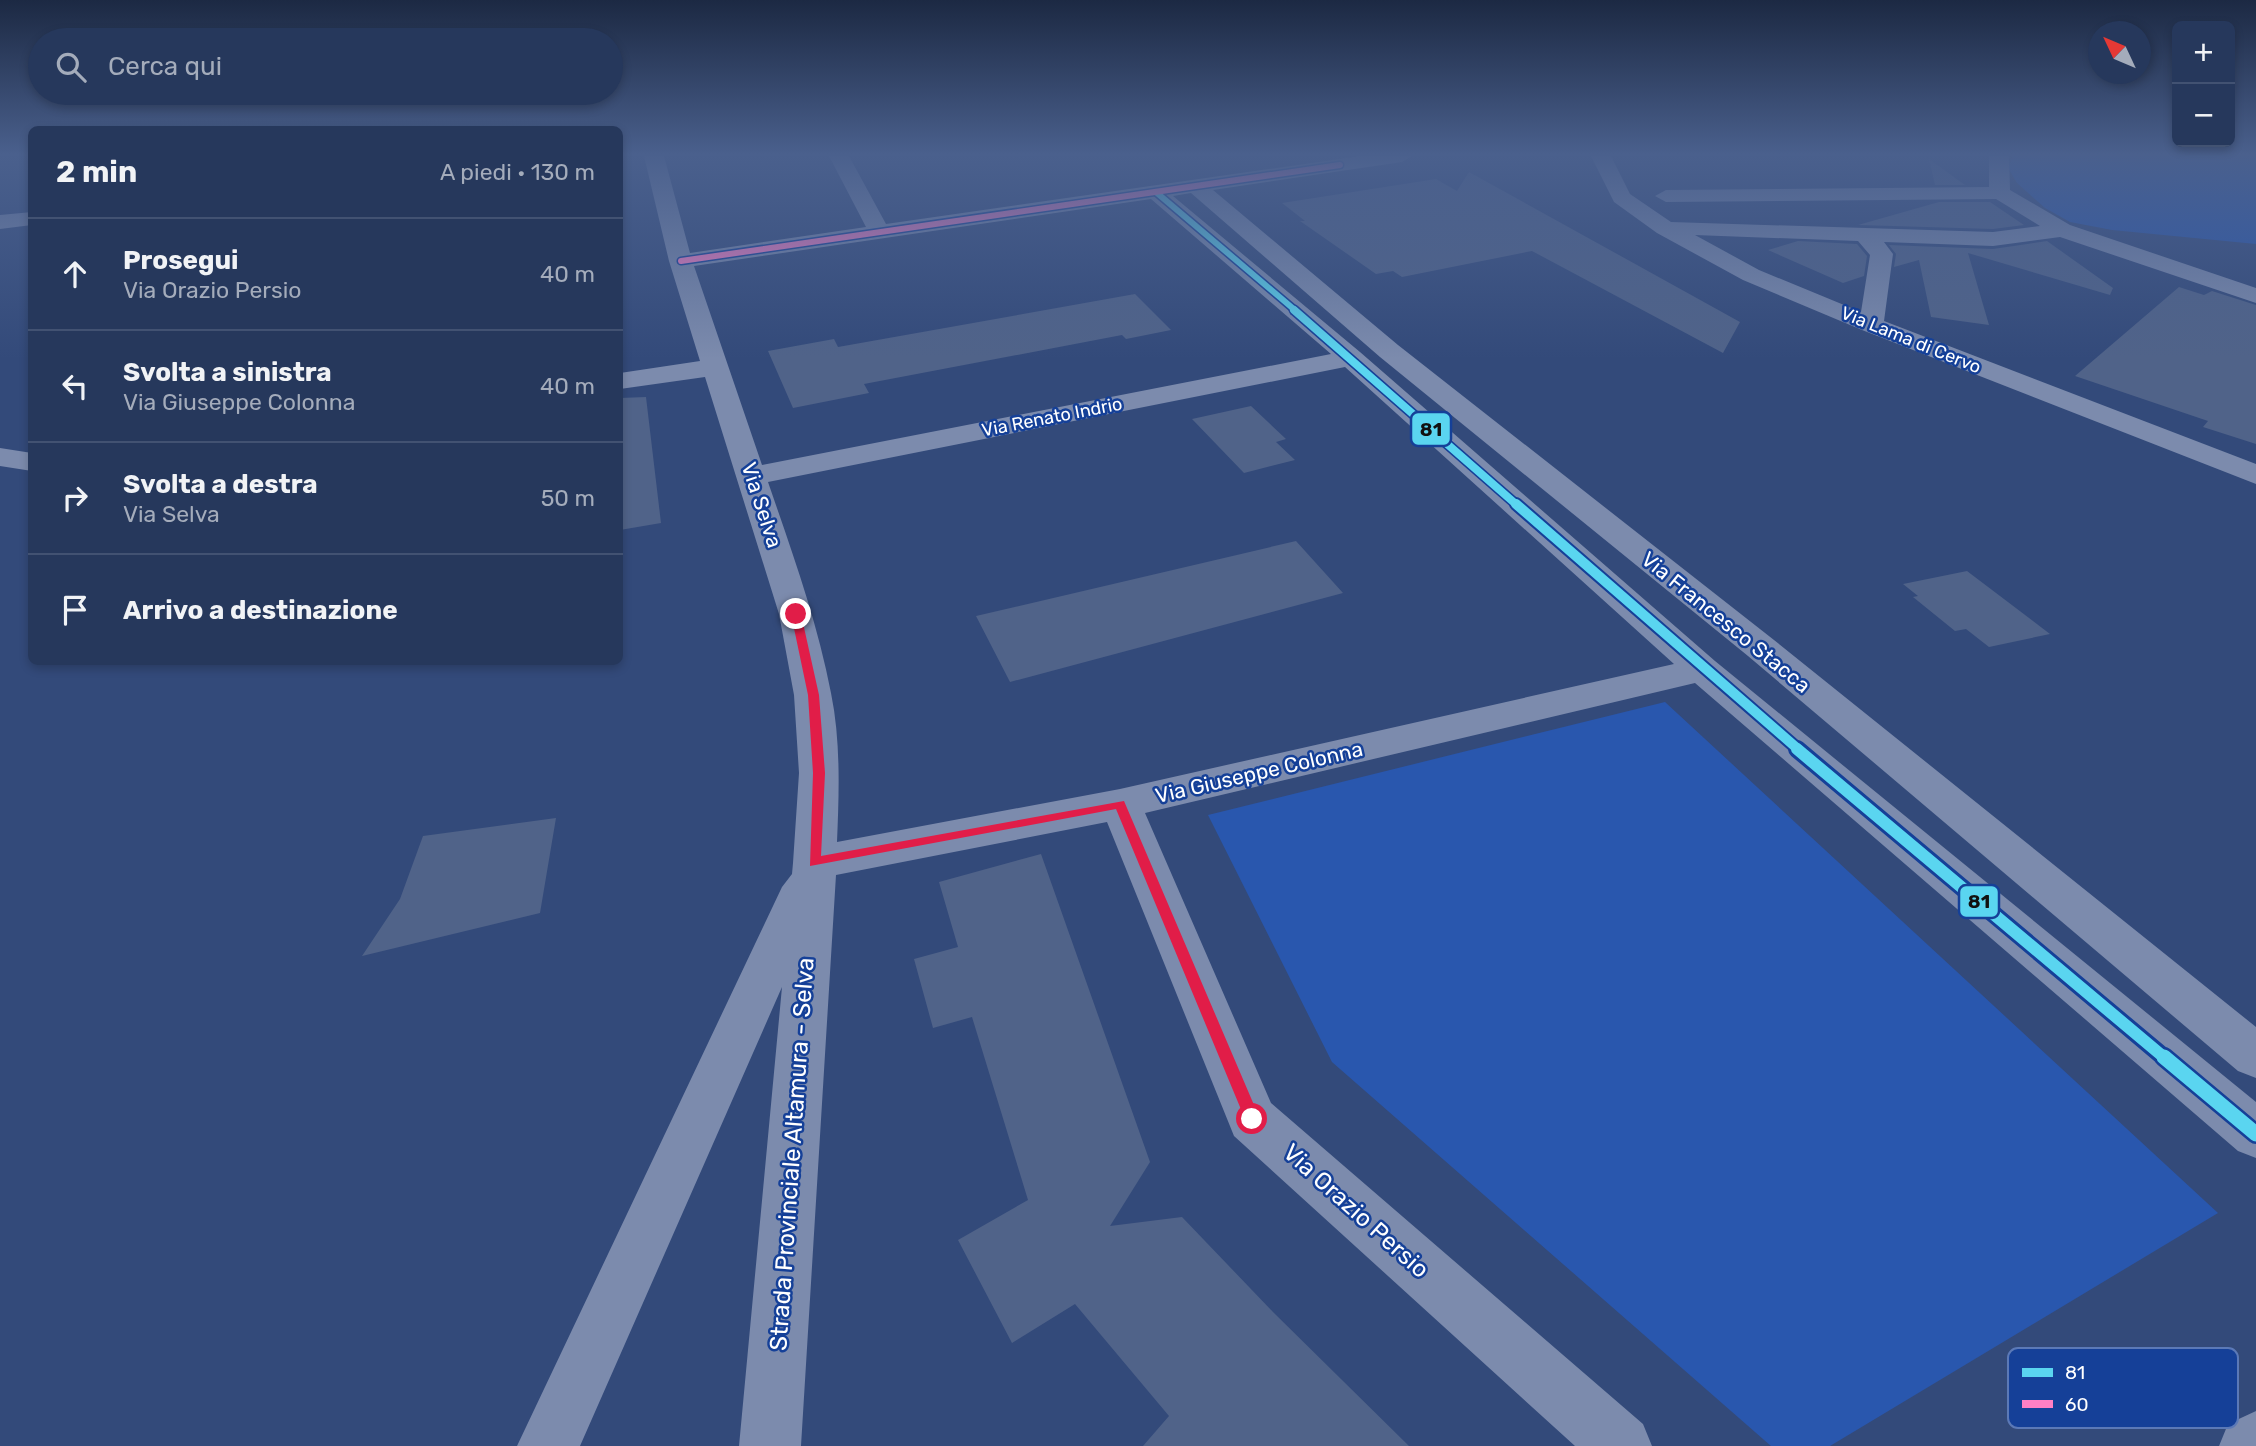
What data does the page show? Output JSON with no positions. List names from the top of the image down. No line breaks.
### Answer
{"streets":{"street":["Via Lama di Cervo","Via Renato Indrio","Via Selva","Via Francesco Stacca","Via Giuseppe Colonna","Strada Provinciale Altamura - Selva","Via Orazio Persio"]},"crossings":[["Via Renato Indrio","Via Selva"],["Via Selva","Via Giuseppe Colonna"],["Via Selva","Strada Provinciale Altamura - Selva"],["Via Giuseppe Colonna","Strada Provinciale Altamura - Selva"],["Via Giuseppe Colonna","Via Orazio Persio"]],"lines":["transit line 81","transit line 60"],"legend":["81","60"],"north":"top left","page":{"map_buttons":["+","−"],"search":"Cerca qui","heading":["2 min","A piedi · 130 m"],"list":[["Prosegui","Via Orazio Persio","40 m"],["Svolta a sinistra","Via Giuseppe Colonna","40 m"],["Svolta a destra","Via Selva","50 m"],"Arrivo a destinazione"]}}
